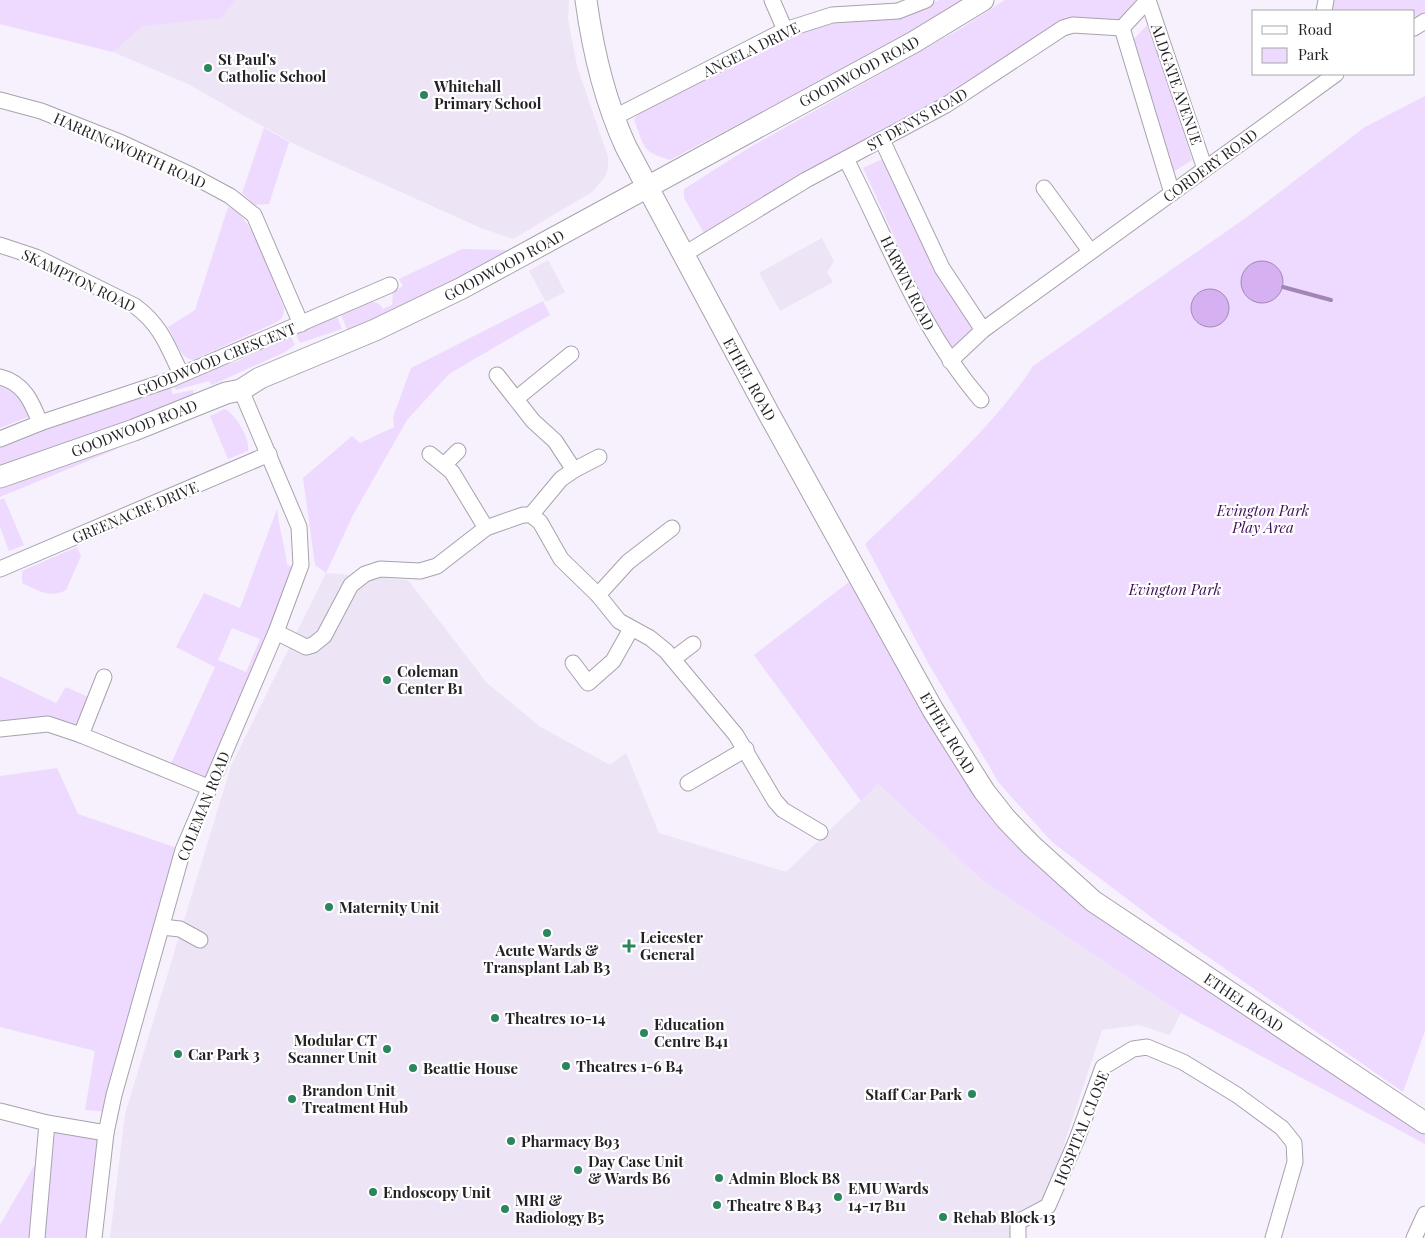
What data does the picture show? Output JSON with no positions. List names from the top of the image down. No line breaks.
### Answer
{"streets":{"street":["ANGELA DRIVE","GOODWOOD ROAD","ALDGATE AVENUE","ST DENYS ROAD","HARRINGWORTH ROAD","CORDERY ROAD","SKAMPTON ROAD","HARWIN ROAD","GOODWOOD CRESCENT","ETHEL ROAD","GREENACRE DRIVE","COLEMAN ROAD","HOSPITAL CLOSE"]},"crossings":[["ANGELA DRIVE","ETHEL ROAD"],["GOODWOOD ROAD","ETHEL ROAD"],["GOODWOOD ROAD","COLEMAN ROAD"],["ALDGATE AVENUE","CORDERY ROAD"],["ST DENYS ROAD","HARWIN ROAD"],["ST DENYS ROAD","ETHEL ROAD"],["HARRINGWORTH ROAD","GOODWOOD CRESCENT"],["CORDERY ROAD","HARWIN ROAD"],["SKAMPTON ROAD","GOODWOOD CRESCENT"],["GREENACRE DRIVE","COLEMAN ROAD"]],"parks":["Evington Park Play Area","Evington Park"],"places":{"other":["St Paul's Catholic School","Whitehall Primary School","Coleman Center B1","Maternity Unit","Acute Wards & Transplant Lab B3","Theatres 10-14","Education Centre B41","Modular CT Scanner Unit","Car Park 3","Theatres 1-6 B4","Beattie House","Staff Car Park","Brandon Unit Treatment Hub","Pharmacy B93","Day Case Unit & Wards B6","Admin Block B8","Endoscopy Unit","EMU Wards 14-17 B11","Theatre 8 B43","MRI & Radiology B5","Rehab Block 13"],"health":["Leicester General"]},"legend":["Road","Park"]}
